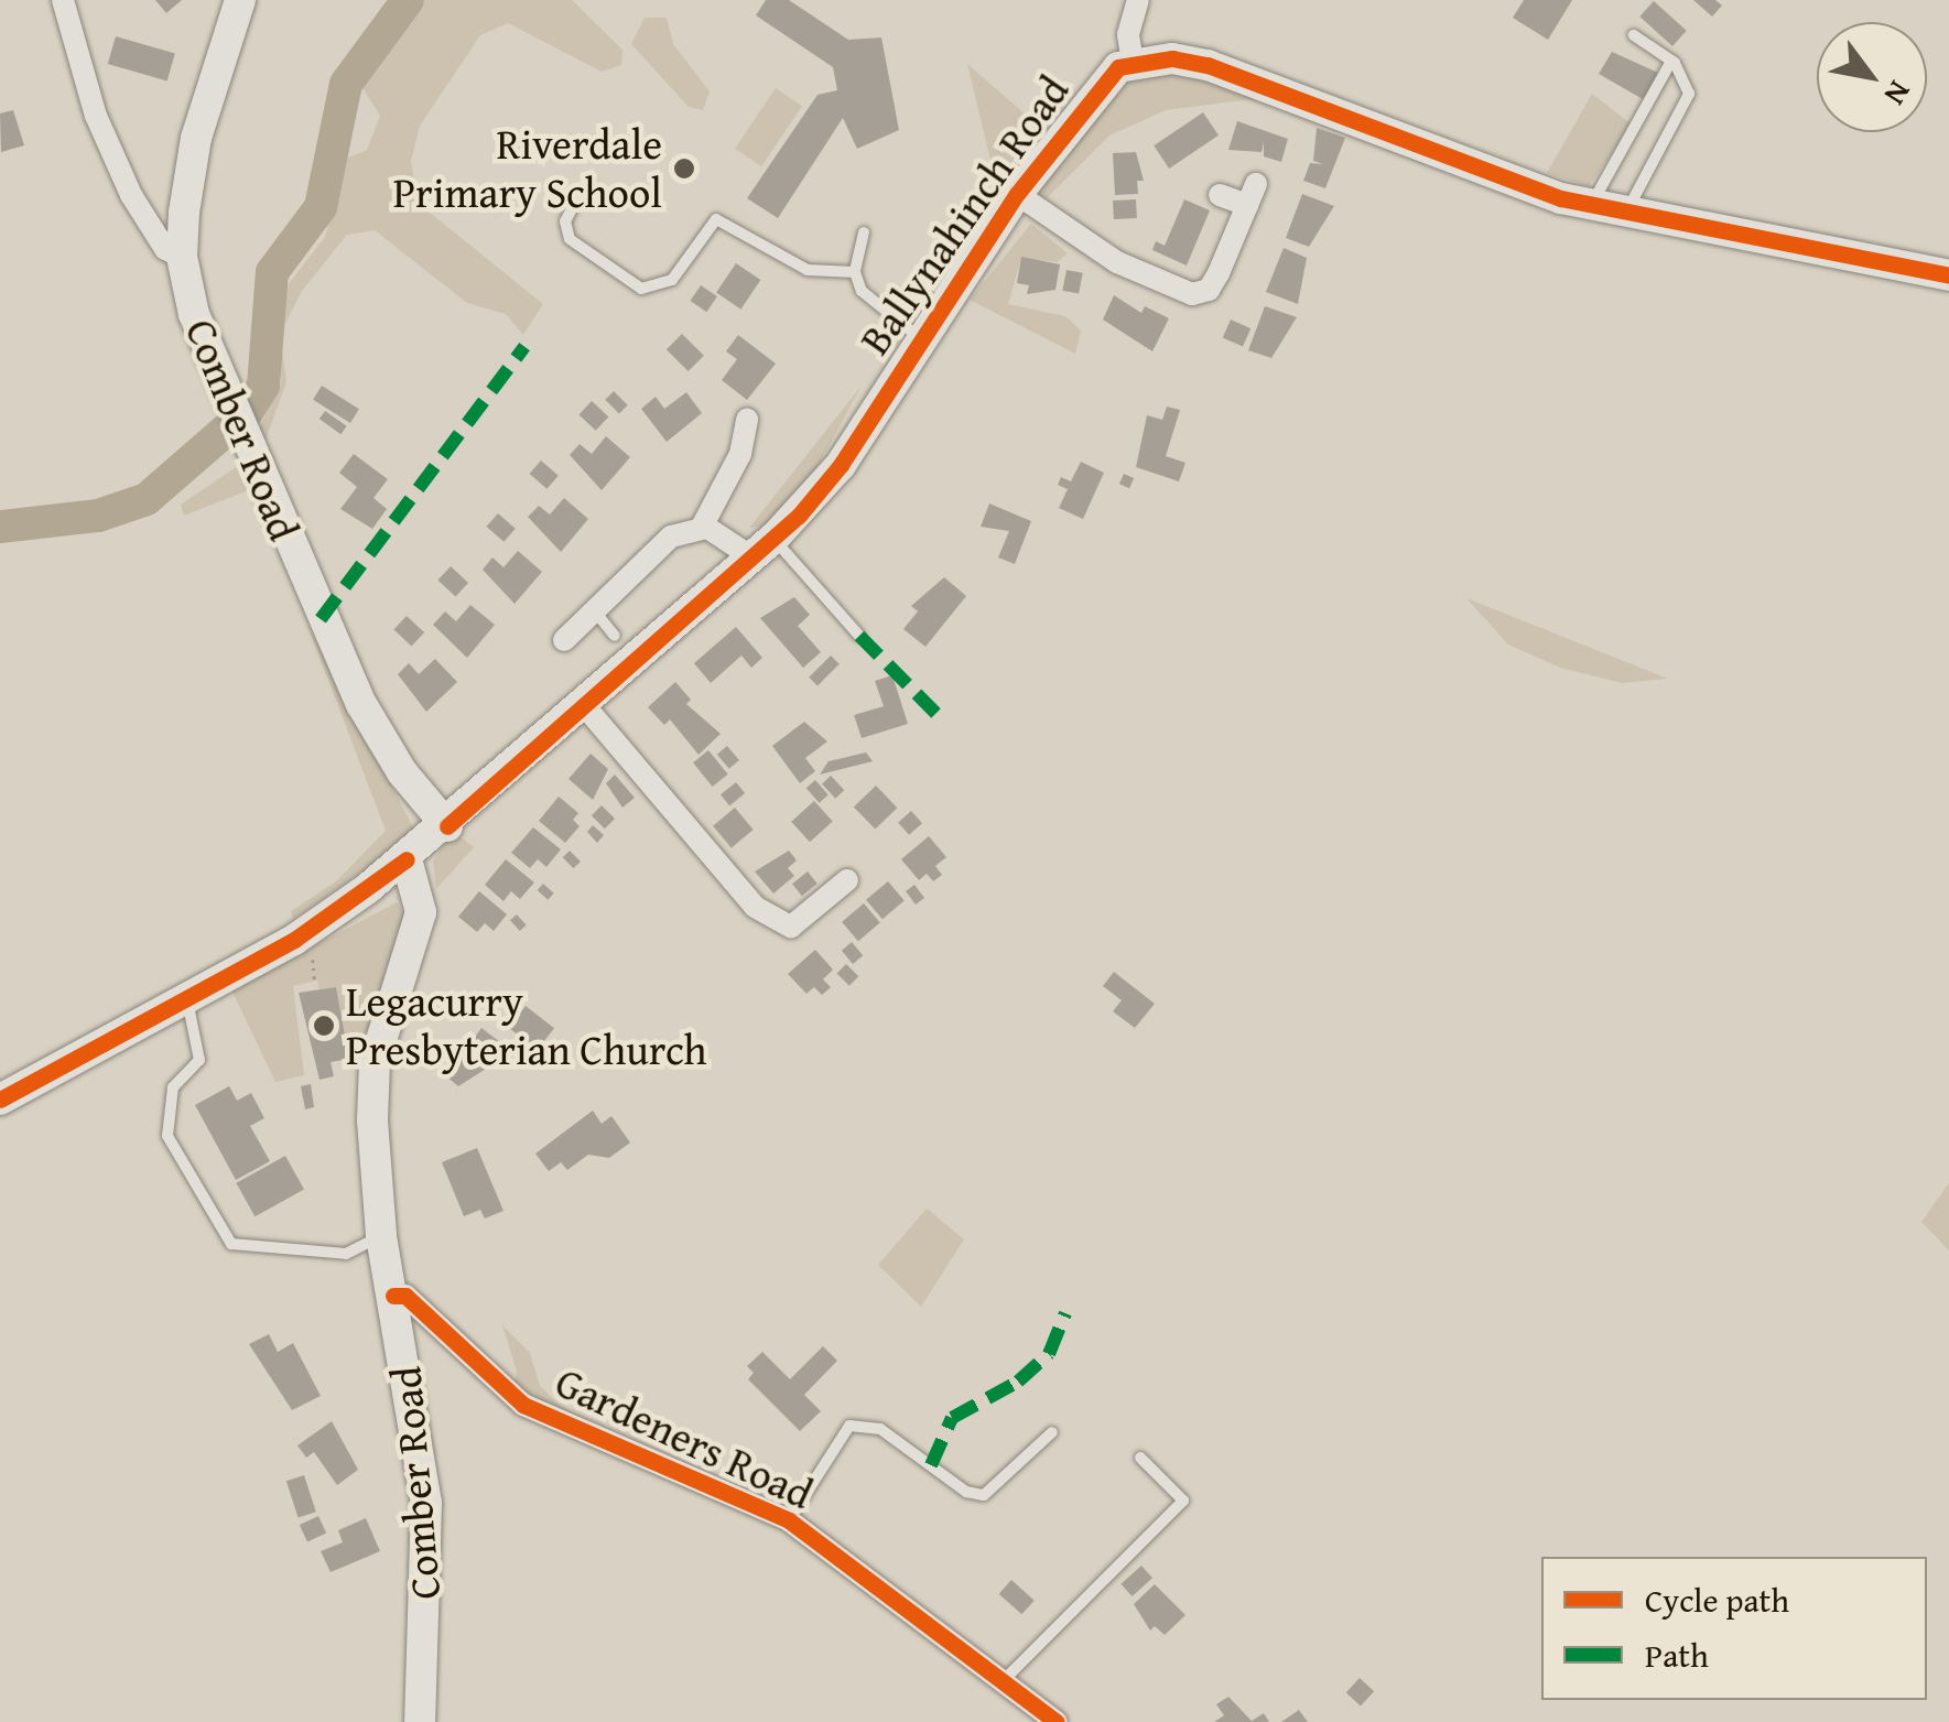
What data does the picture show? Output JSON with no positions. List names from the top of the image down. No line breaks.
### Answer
{"streets":{"street":["Ballynahinch Road","Comber Road","Gardeners Road"]},"crossings":[["Ballynahinch Road","Comber Road"],["Comber Road","Gardeners Road"]],"places":["Riverdale Primary School","Legacurry Presbyterian Church"],"legend":["Cycle path","Path"],"north":"bottom right"}
